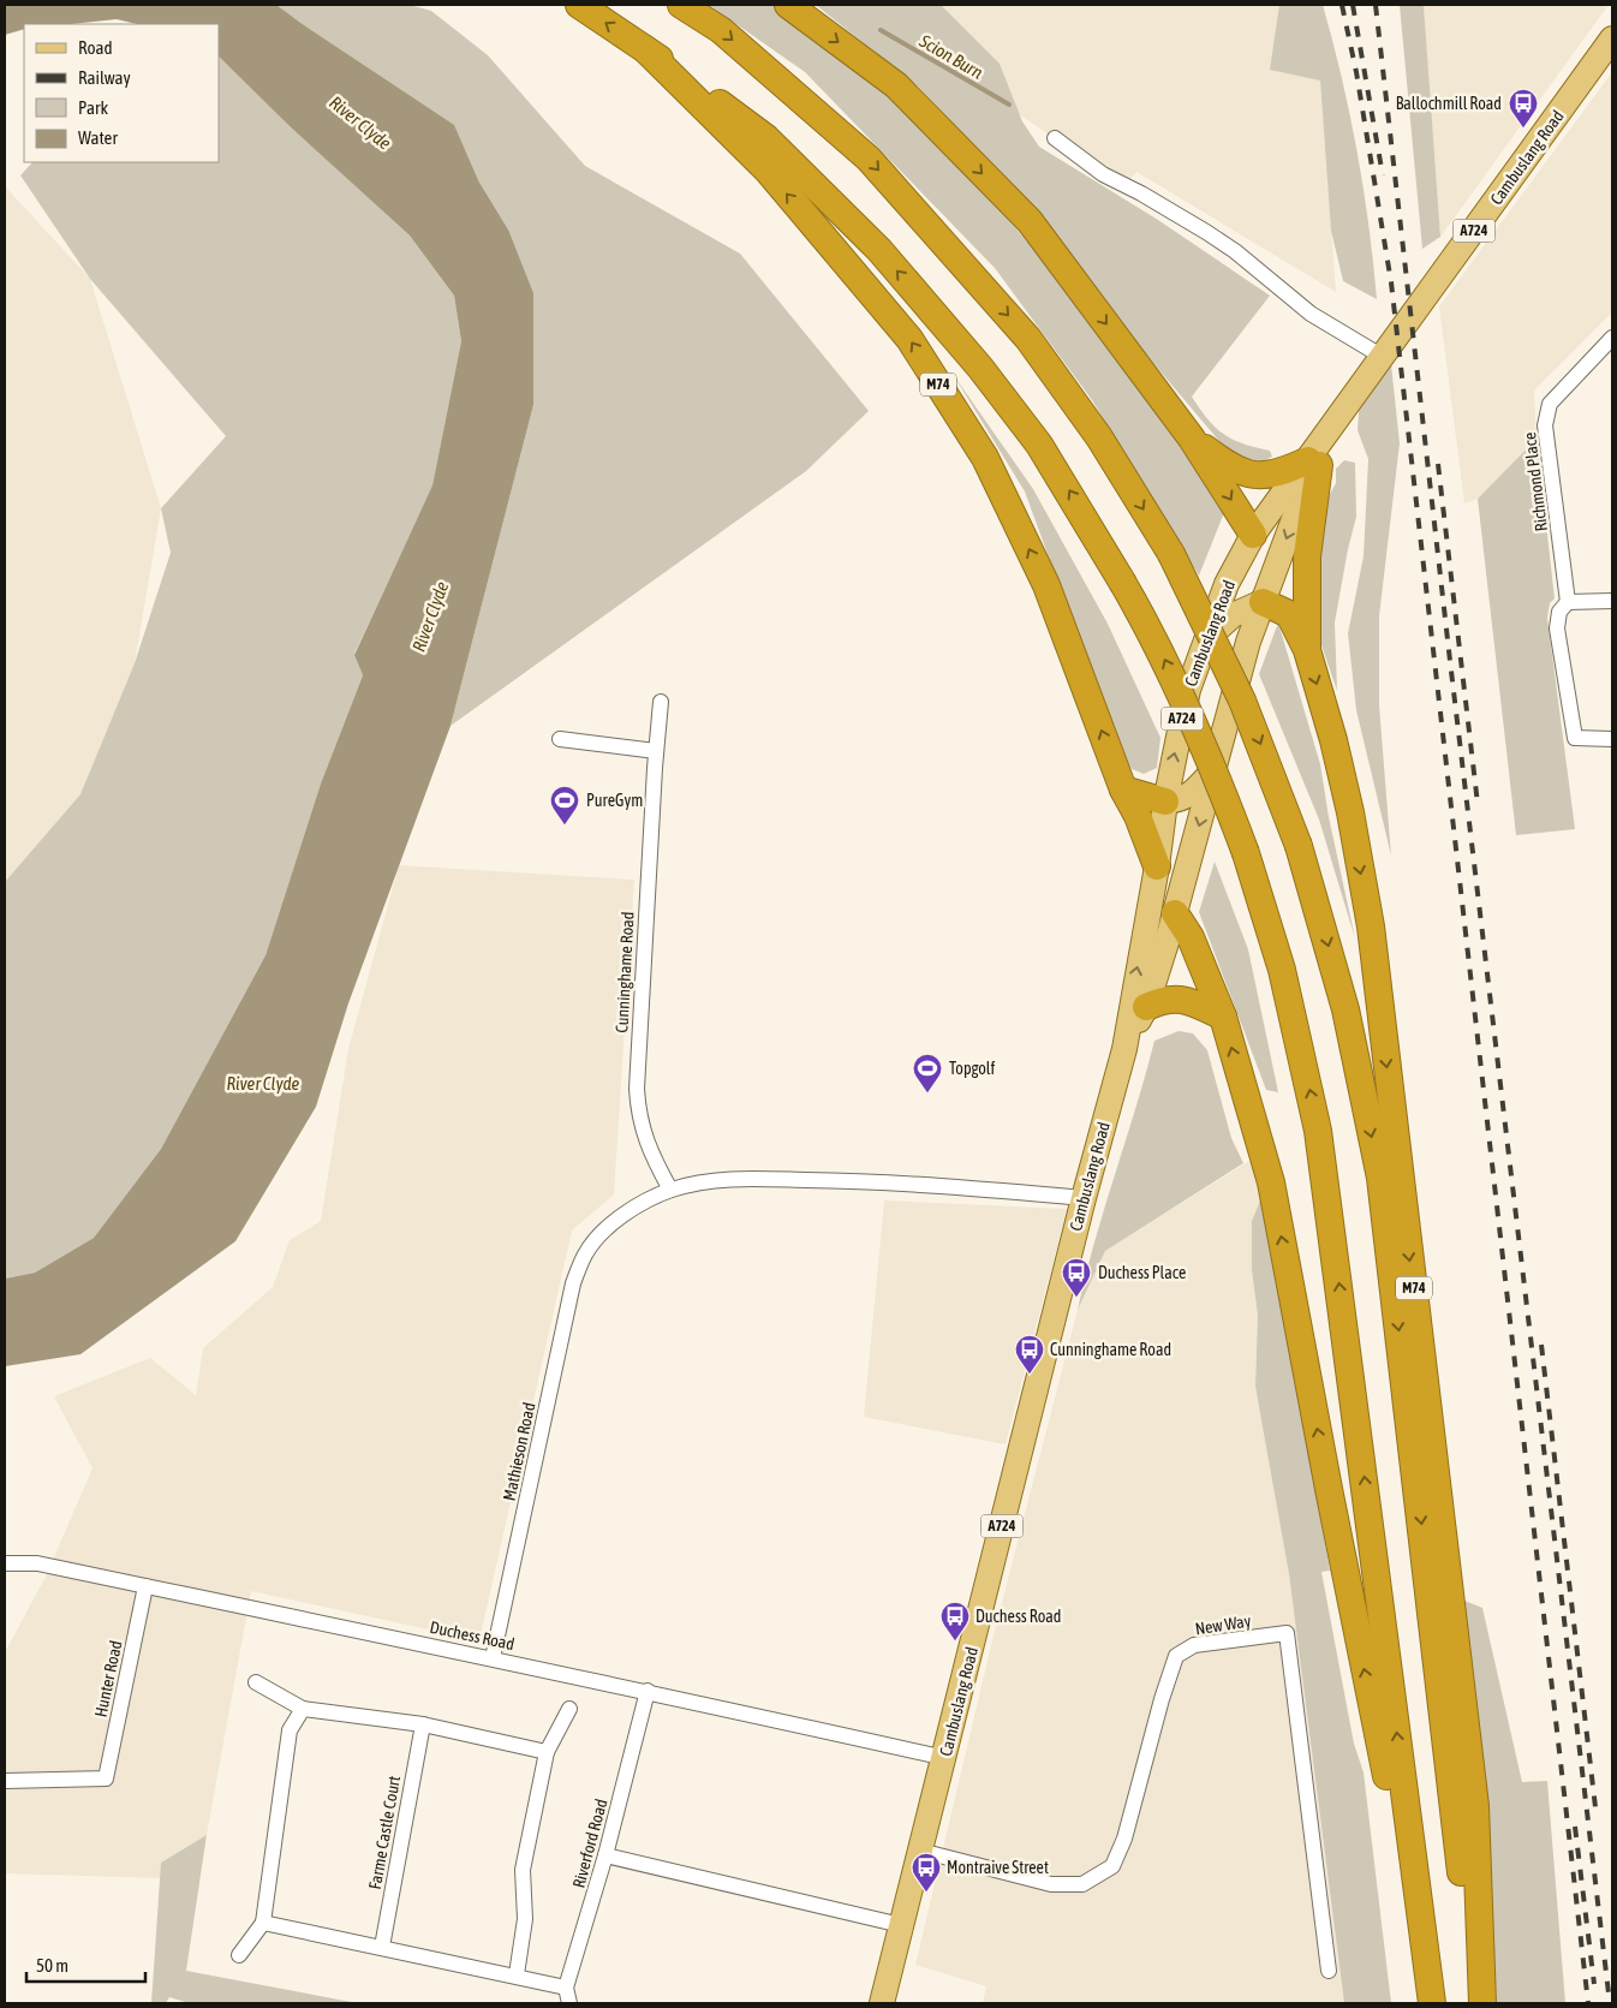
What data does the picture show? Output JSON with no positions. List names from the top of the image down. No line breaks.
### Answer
{"streets":{"highway":["M74"],"main road":["Cambuslang Road","A724"],"street":["Richmond Place","Cunninghame Road","Mathieson Road","New Way","Duchess Road","Hunter Road","Farme Castle Court","Riverford Road"]},"crossings":[["Cambuslang Road","M74"],["Cambuslang Road","New Way"],["Cambuslang Road","Duchess Road"],["Cunninghame Road","Mathieson Road"],["Mathieson Road","Duchess Road"],["Duchess Road","Hunter Road"],["Duchess Road","Riverford Road"]],"water":["Scion Burn","River Clyde"],"places":{"bus stop":["Ballochmill Road","Duchess Place","Cunninghame Road","Duchess Road","Montraive Street"],"sports":["PureGym","Topgolf"]},"legend":["Road","Railway","Park","Water"],"scale_bar":"50 m"}
